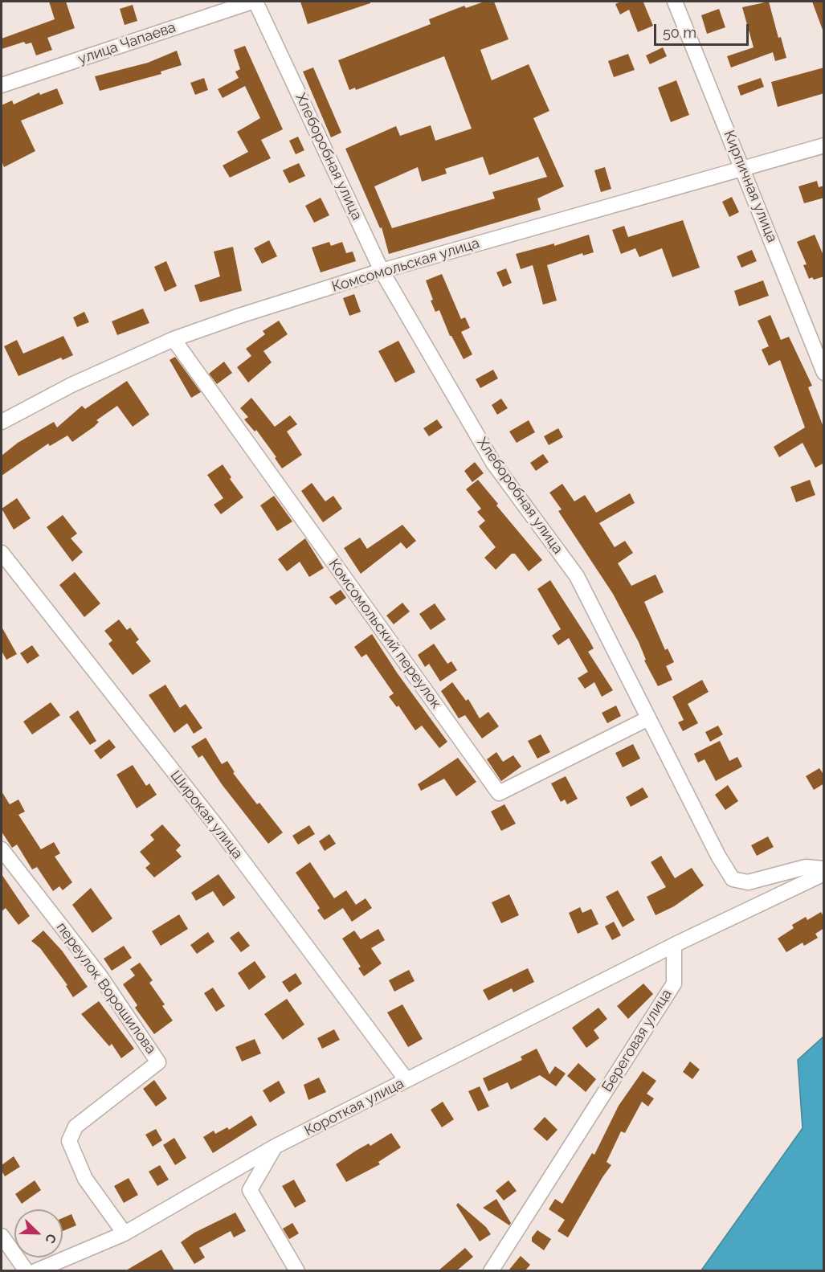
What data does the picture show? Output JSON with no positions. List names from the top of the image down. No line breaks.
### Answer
{"streets":{"street":["улица Чапаева","Хлеборобная улица","Кирпичная улица","Комсомольская улица","Комсомольский переулок","Широкая улица","переулок Ворошилова","Береговая улица","Короткая улица"]},"crossings":[["улица Чапаева","Хлеборобная улица"],["Хлеборобная улица","Комсомольская улица"],["Хлеборобная улица","Комсомольский переулок"],["Кирпичная улица","Комсомольская улица"],["Комсомольская улица","Комсомольский переулок"],["Широкая улица","Короткая улица"],["переулок Ворошилова","Короткая улица"],["Береговая улица","Короткая улица"]],"scale_bar":"50 m","north":"bottom right"}
